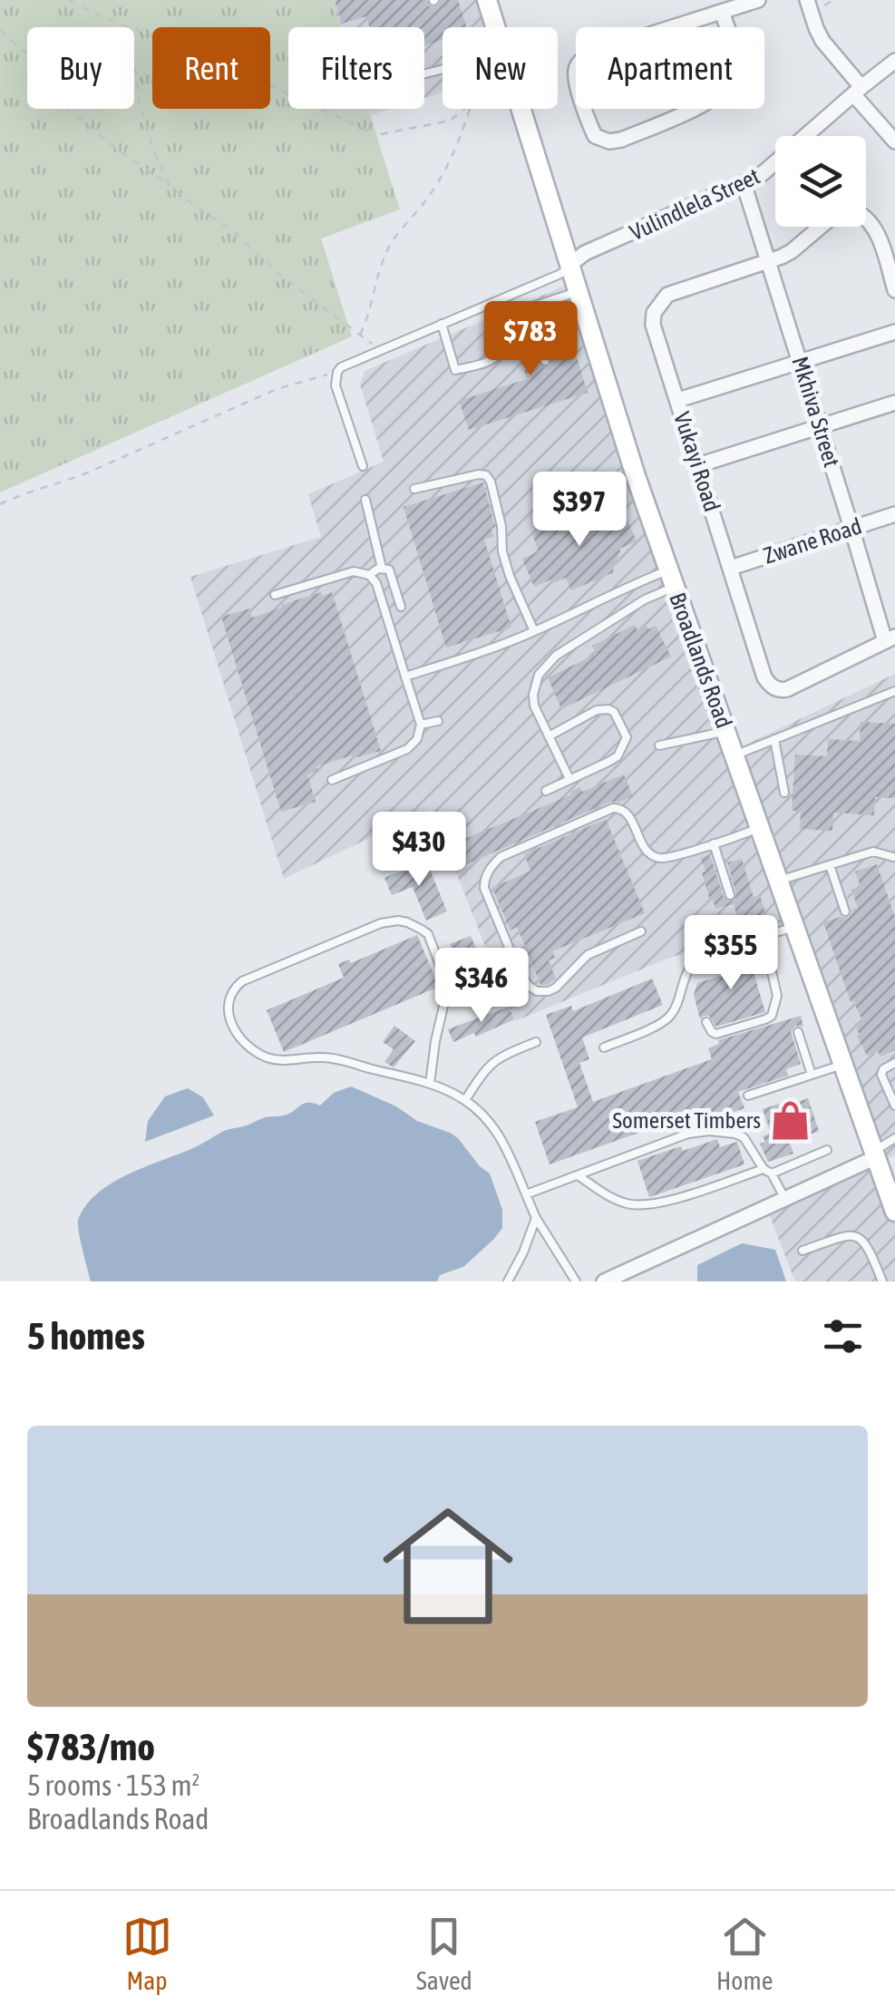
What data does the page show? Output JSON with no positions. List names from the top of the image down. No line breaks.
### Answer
{"streets":{"main road":["Broadlands Road"],"street":["Vulindlela Street","Mkhiva Street","Vukayi Road","Zwane Road"]},"crossings":[["Vulindlela Street","Mkhiva Street"],["Vulindlela Street","Broadlands Road"],["Mkhiva Street","Vukayi Road"],["Mkhiva Street","Zwane Road"],["Vukayi Road","Zwane Road"]],"places":{"shop":["Somerset Timbers"]},"page":{"chip":["Buy","Rent","Filters","New","Apartment"],"price":["$783","$397","$430","$355","$346"],"heading":"5 homes","list":[{"name":"$783/mo","note":"5 rooms · 153 m² · Broadlands Road"}],"tabs":["Map","Saved","Home"]}}
